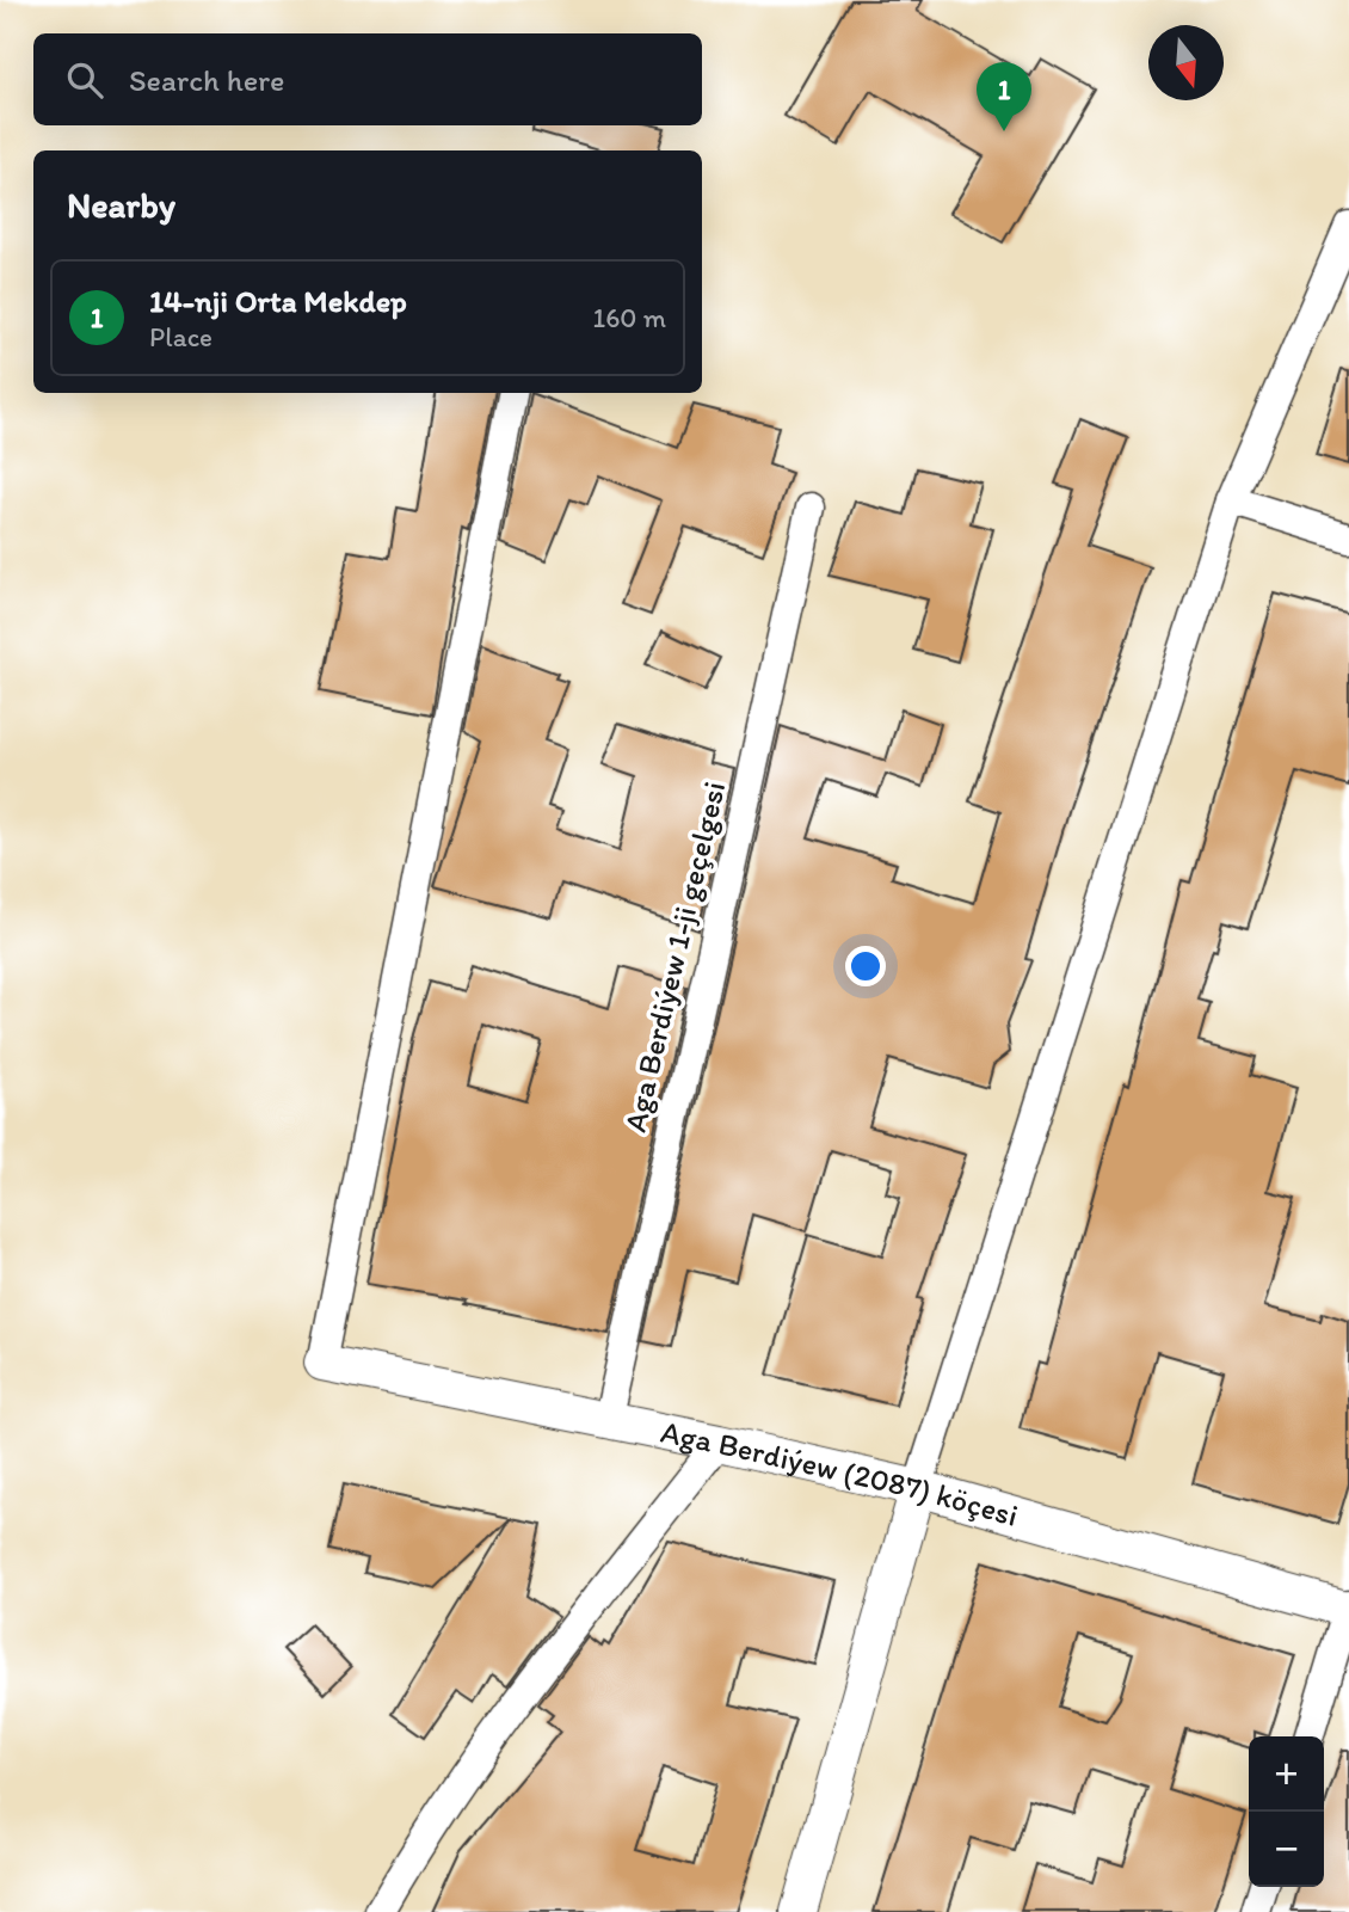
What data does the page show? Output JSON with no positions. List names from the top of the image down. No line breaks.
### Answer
{"streets":{"street":["Aga Berdiýew 1-ji geçelgesi","Aga Berdiýew (2087) köçesi"]},"crossings":[["Aga Berdiýew 1-ji geçelgesi","Aga Berdiýew (2087) köçesi"]],"north":"bottom","page":{"search":"Search here","pins":"1","heading":"Nearby","list":[{"mark":"1","name":"14-nji Orta Mekdep","note":"Place","value":"160 m"}],"map_buttons":["+","−"]}}
